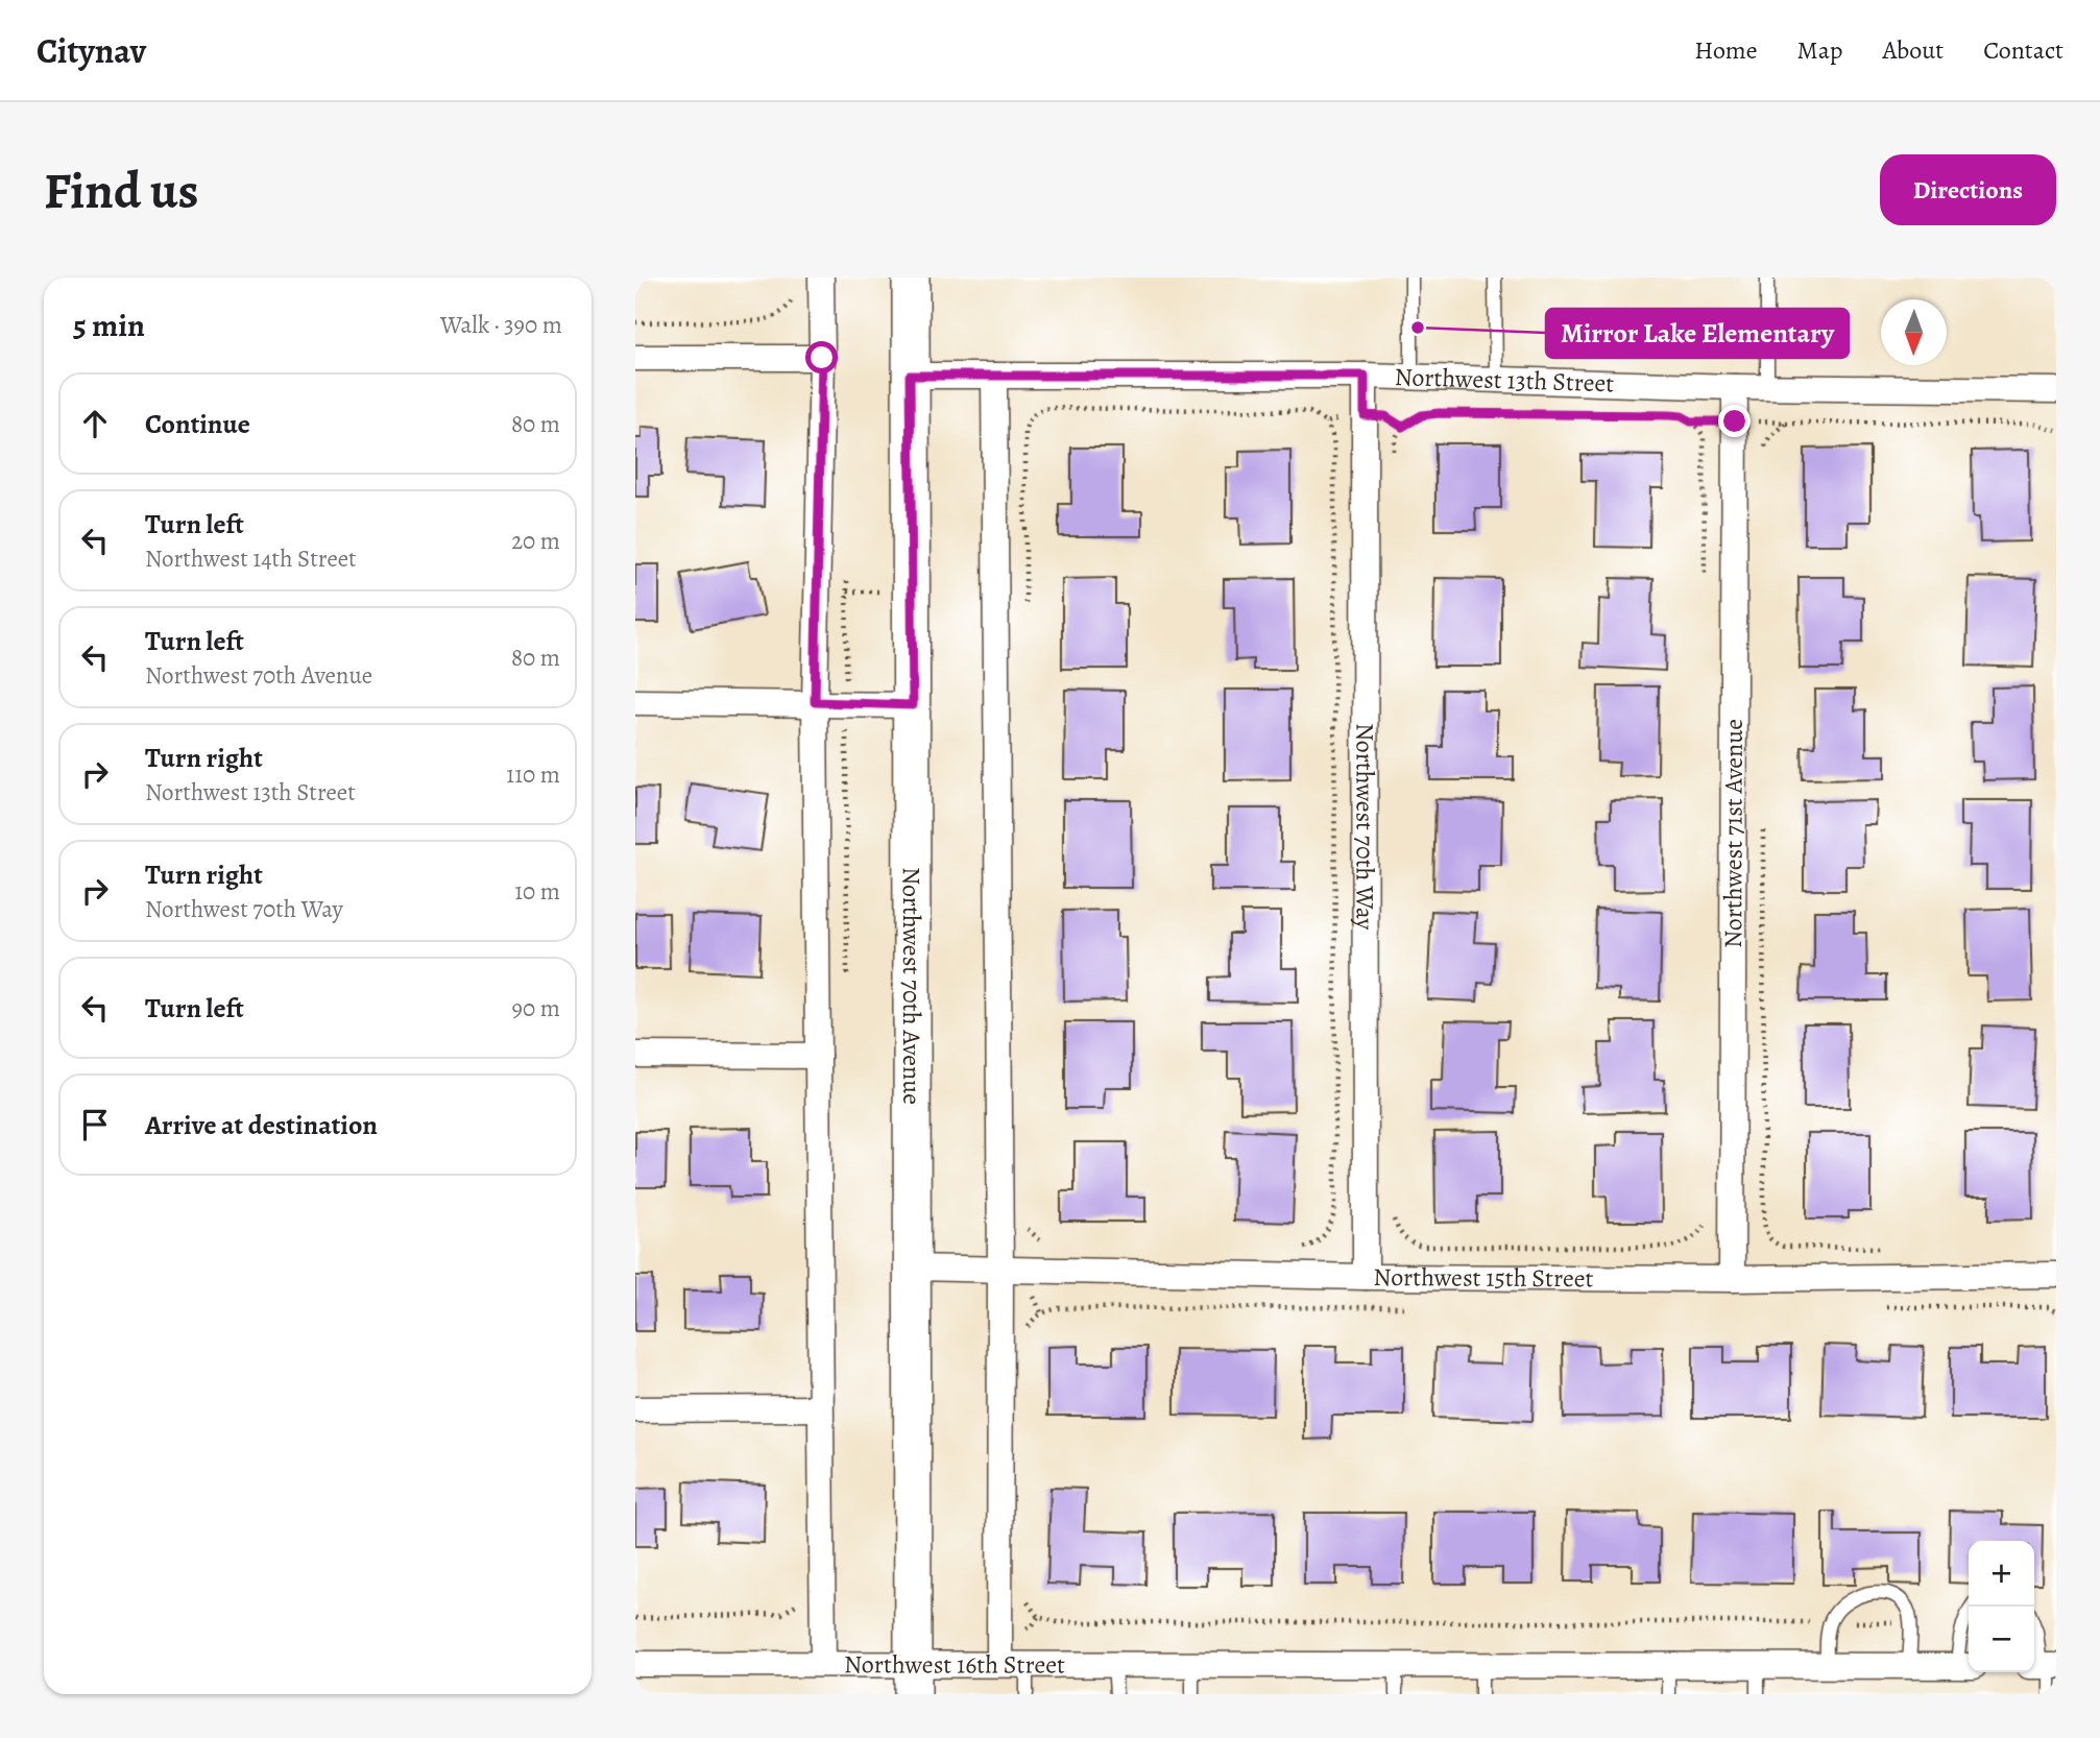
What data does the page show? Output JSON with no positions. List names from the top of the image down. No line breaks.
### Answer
{"streets":{"street":["Northwest 13th Street","Northwest 70th Way","Northwest 71st Avenue","Northwest 70th Avenue","Northwest 15th Street","Northwest 16th Street"]},"crossings":[["Northwest 13th Street","Northwest 70th Way"],["Northwest 13th Street","Northwest 71st Avenue"],["Northwest 13th Street","Northwest 70th Avenue"],["Northwest 70th Way","Northwest 15th Street"],["Northwest 71st Avenue","Northwest 15th Street"],["Northwest 70th Avenue","Northwest 15th Street"],["Northwest 70th Avenue","Northwest 16th Street"]],"places":["Mirror Lake Elementary"],"north":"bottom","page":{"header":"Citynav","nav":["Home","Map","About","Contact"],"buttons":"Directions","title":"Find us","heading":["5 min","Walk · 390 m"],"list":[["Continue","80 m"],["Turn left","Northwest 14th Street","20 m"],["Turn left","Northwest 70th Avenue","80 m"],["Turn right","Northwest 13th Street","110 m"],["Turn right","Northwest 70th Way","10 m"],["Turn left","90 m"],"Arrive at destination"],"map_buttons":["+","−"]}}
